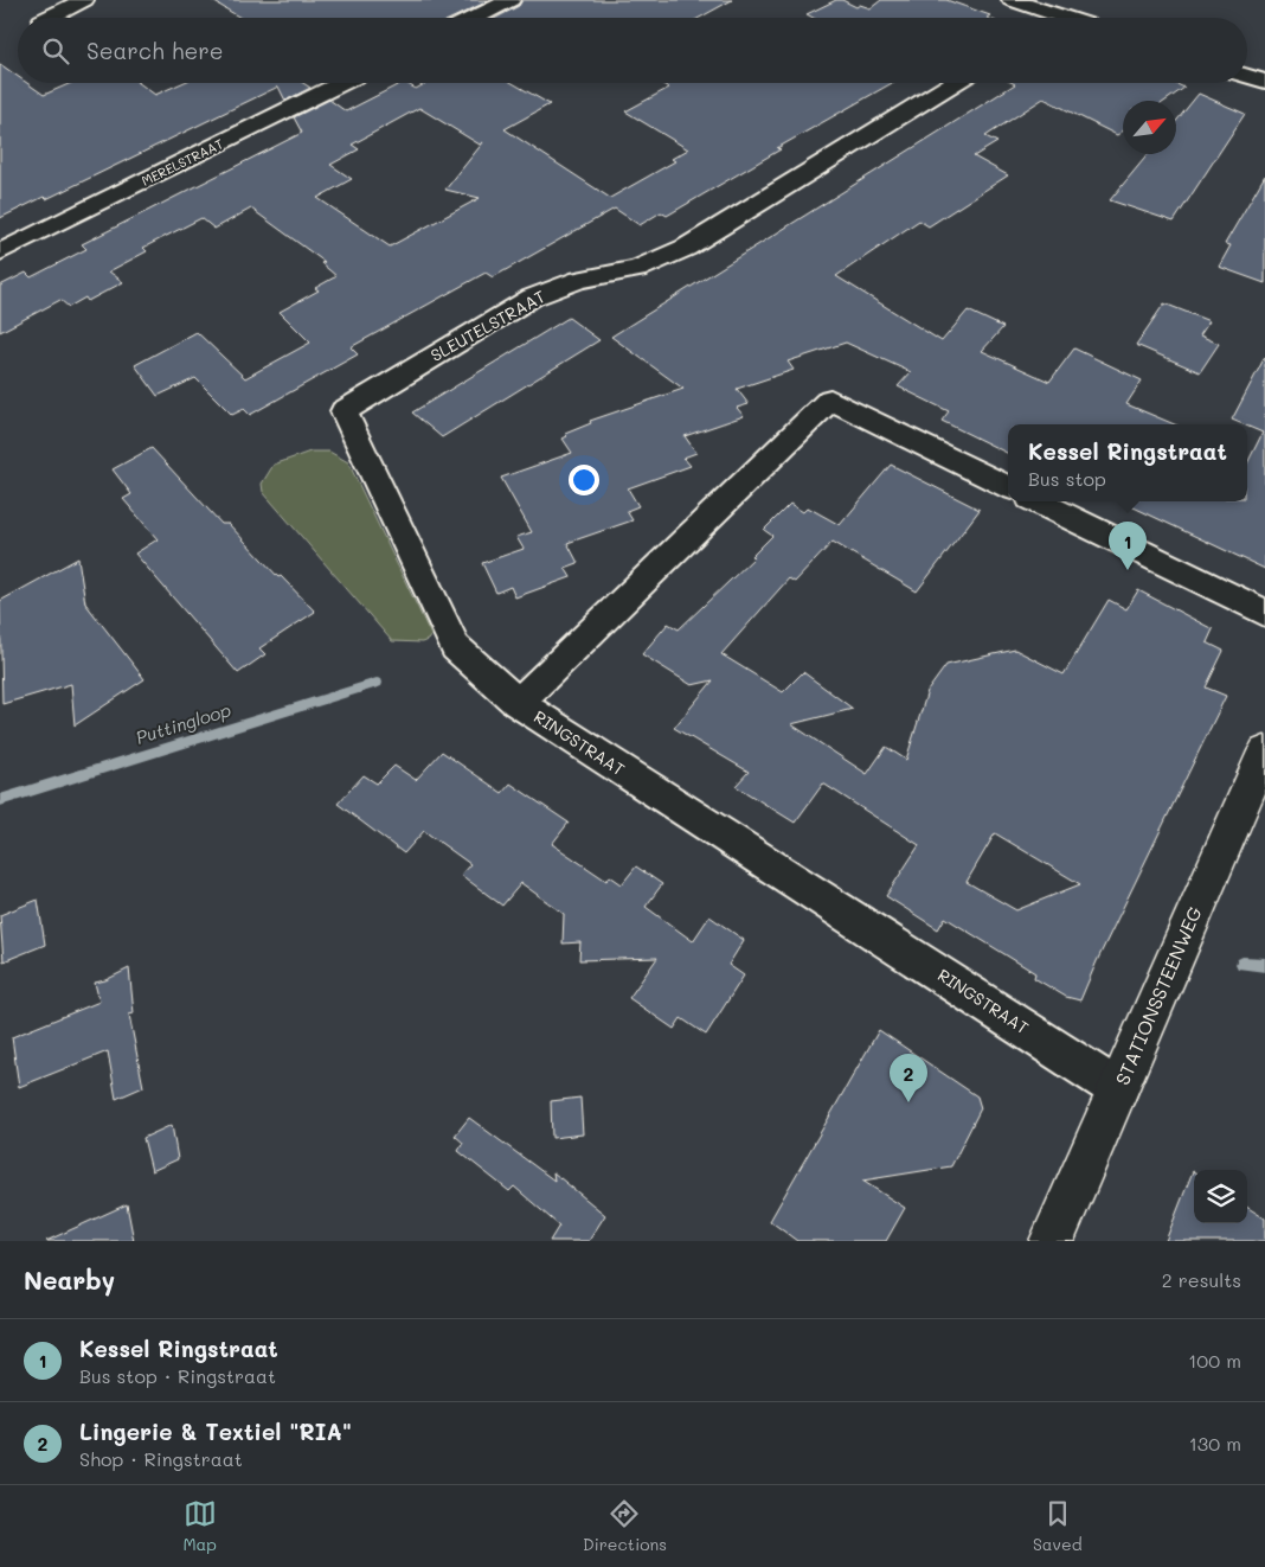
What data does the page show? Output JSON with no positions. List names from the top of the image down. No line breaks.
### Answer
{"streets":{"street":["MERELSTRAAT","SLEUTELSTRAAT","RINGSTRAAT","STATIONSSTEENWEG"]},"crossings":[["SLEUTELSTRAAT","RINGSTRAAT"],["RINGSTRAAT","STATIONSSTEENWEG"]],"water":["Puttingloop"],"north":"top right","page":{"search":"Search here","popup":["Kessel Ringstraat","Bus stop"],"pins":["1","2"],"heading":["Nearby","2 results"],"list":[{"mark":"1","name":"Kessel Ringstraat","note":"Bus stop · Ringstraat","value":"100 m"},{"mark":"2","name":"Lingerie & Textiel \"RIA\"","note":"Shop · Ringstraat","value":"130 m"}],"nav":["Map","Directions","Saved"]}}
